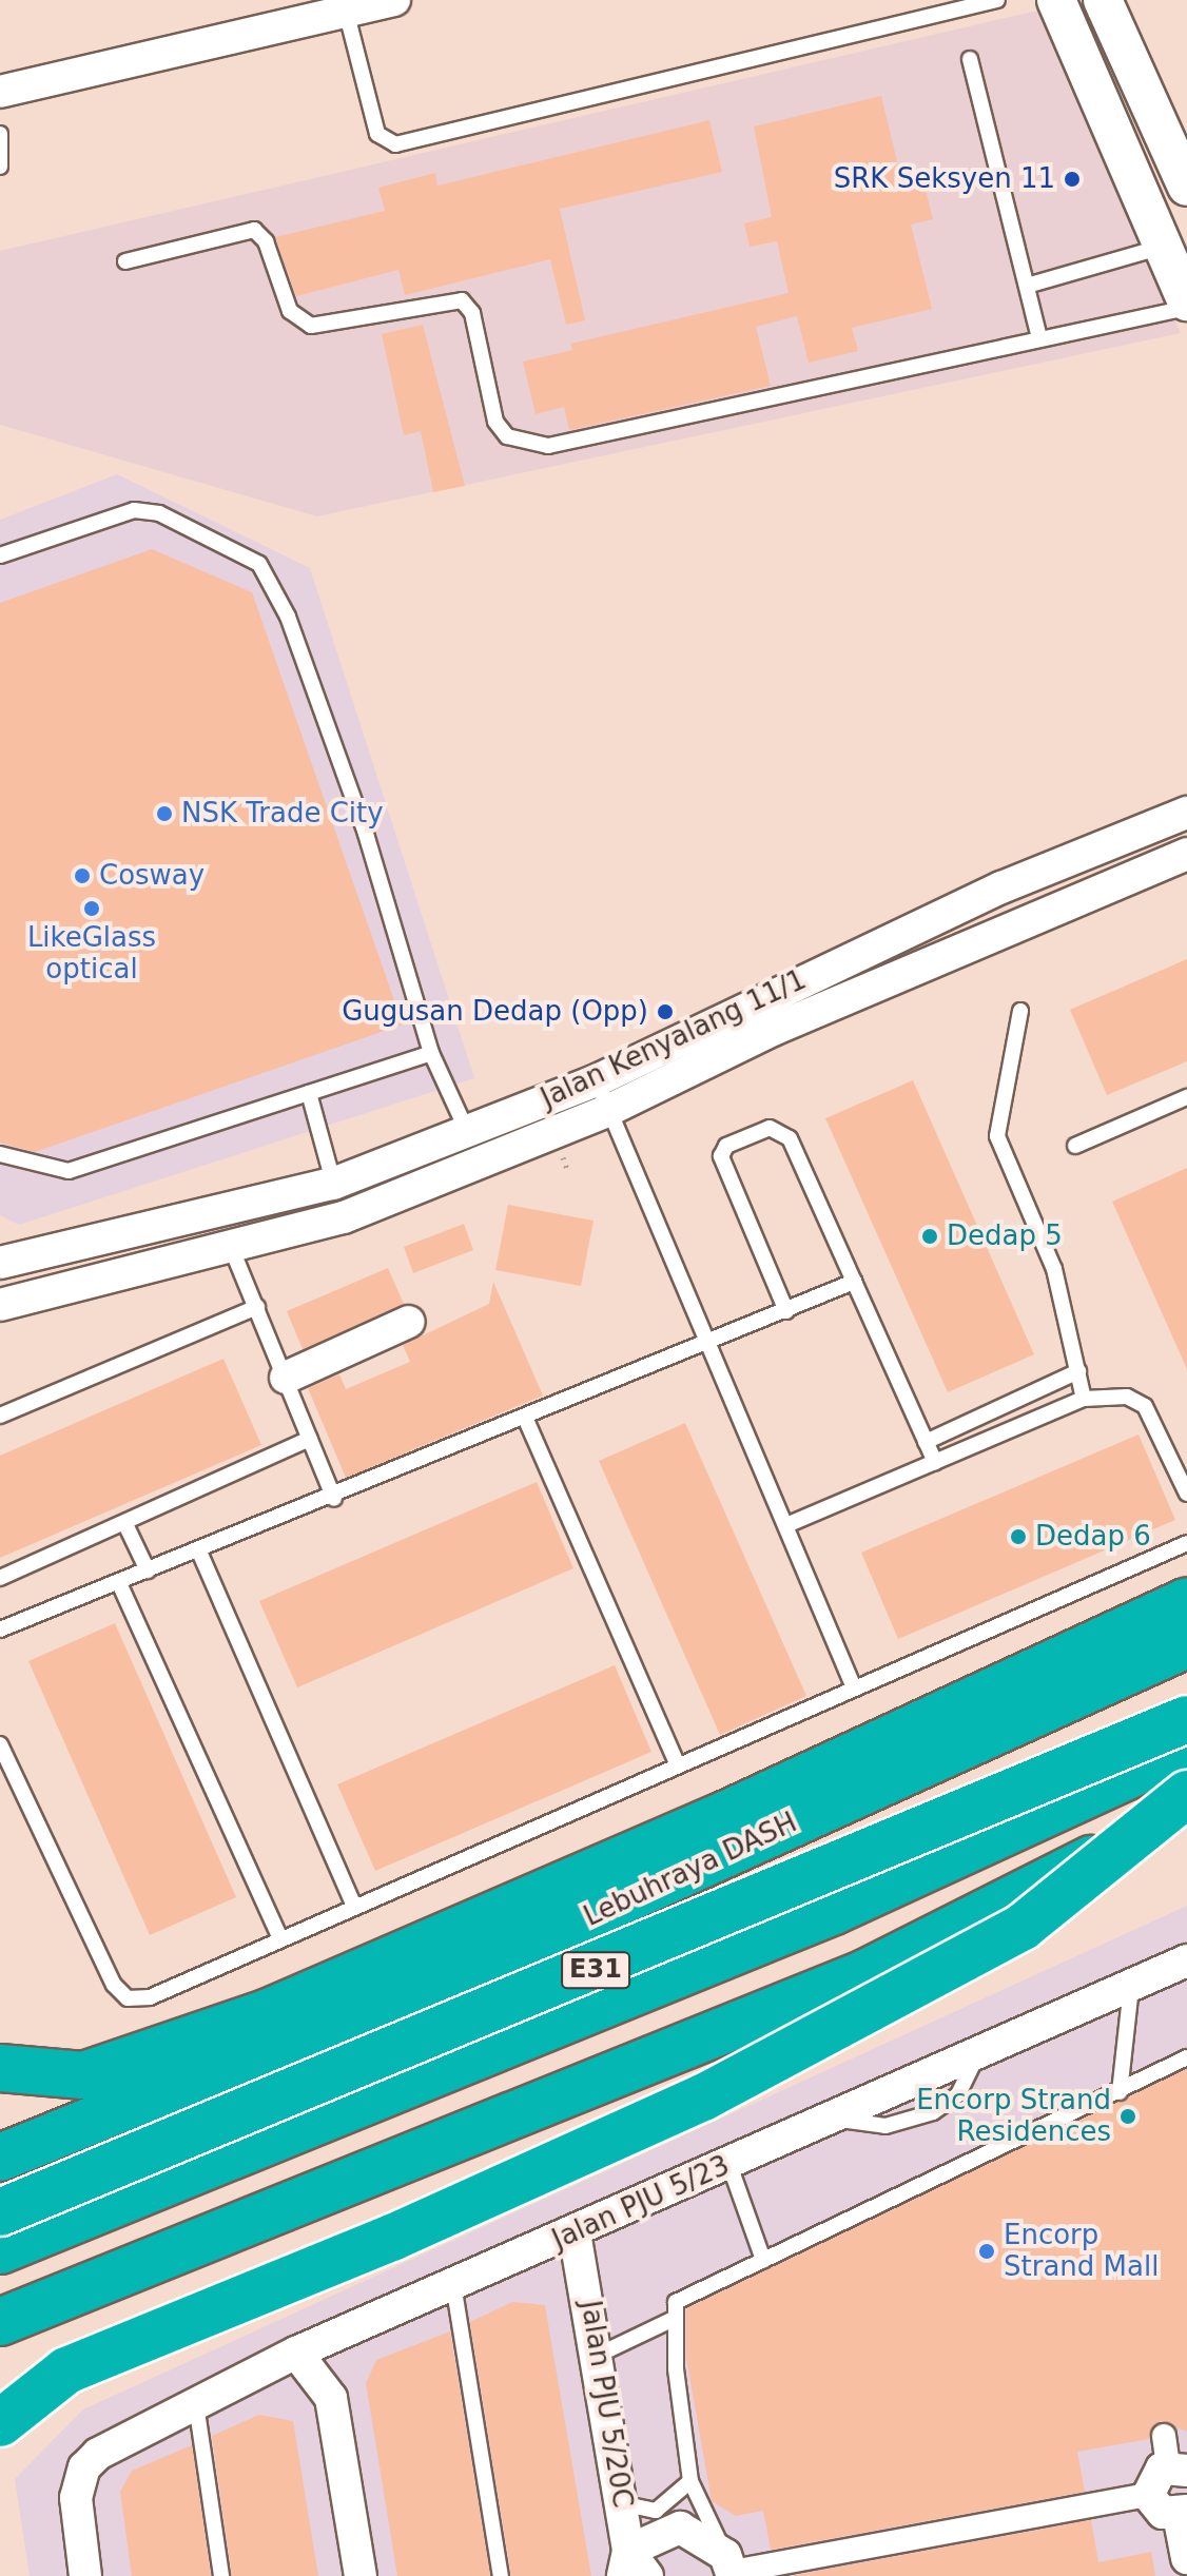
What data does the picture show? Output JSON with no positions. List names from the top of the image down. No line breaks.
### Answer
{"streets":{"highway":["Lebuhraya DASH","E31"],"street":["Jalan Kenyalang 11/1","Jalan PJU 5/23","Jalan PJU 5/20C"]},"crossings":[["Jalan PJU 5/23","Jalan PJU 5/20C"]],"places":["SRK Seksyen 11","NSK Trade City","Cosway","LikeGlass optical","Gugusan Dedap (Opp)","Dedap 5","Dedap 6","Encorp Strand Residences","Encorp Strand Mall"]}
